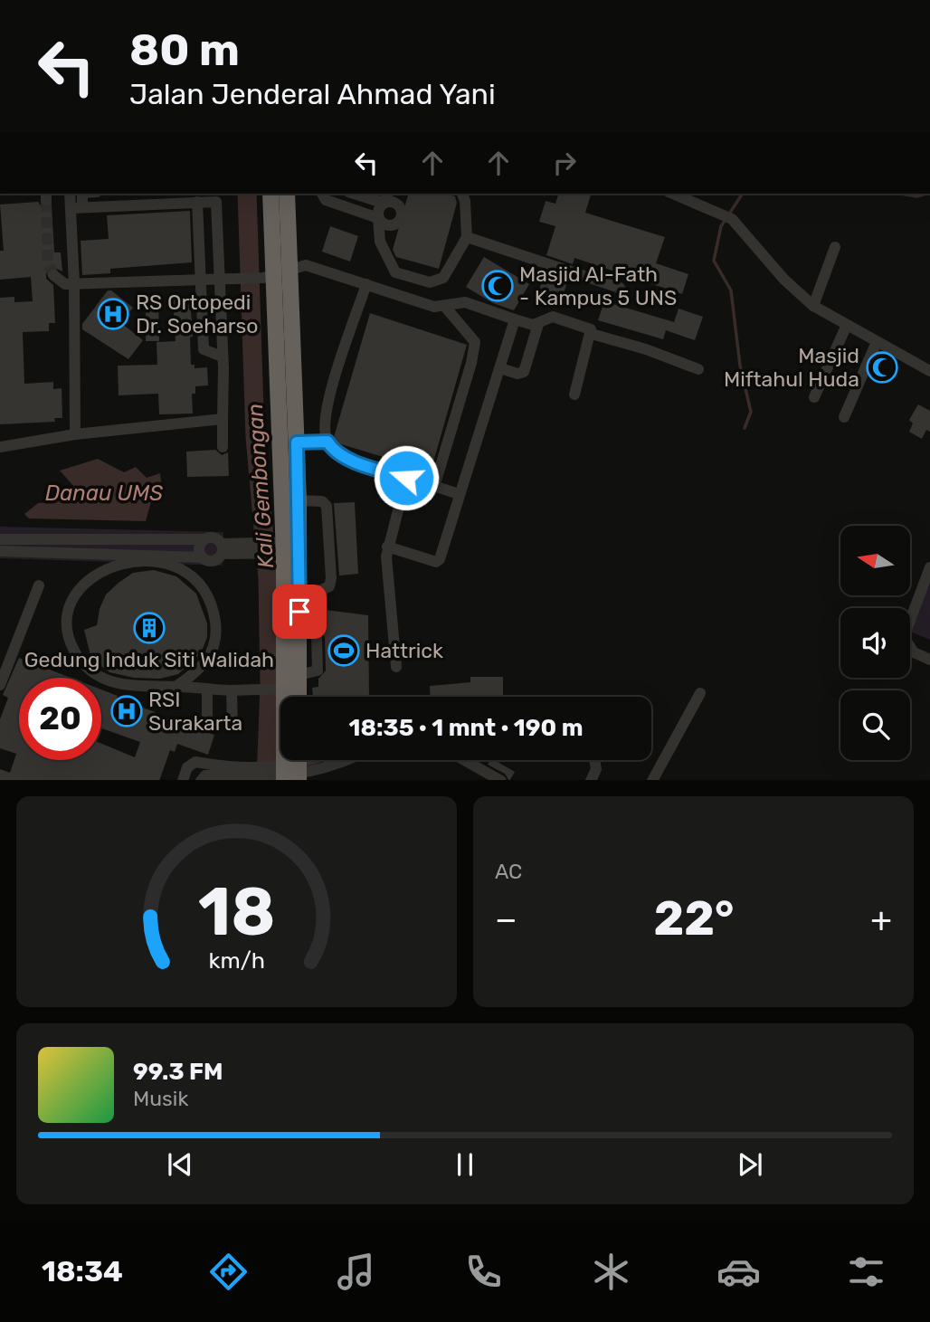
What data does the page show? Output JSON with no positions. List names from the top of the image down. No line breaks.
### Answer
{"water":["Kali Gembongan","Danau UMS"],"places":{"mosque":["Masjid Al-Fath - Kampus 5 UNS","Masjid Miftahul Huda"],"hospital":["RS Ortopedi Dr. Soeharso","RSI Surakarta"],"building":["Gedung Induk Siti Walidah"],"sports":["Hattrick"]},"north":"left","page":{"turn":["80 m","Jalan Jenderal Ahmad Yani"],"limit":"20","trip":"18:35 · 1 mnt · 190 m","tile":"AC","heat":["−","22°","+"],"song":["99.3 FM","Musik"],"tabs":"18:34","gauge":["18","km/h"]}}
